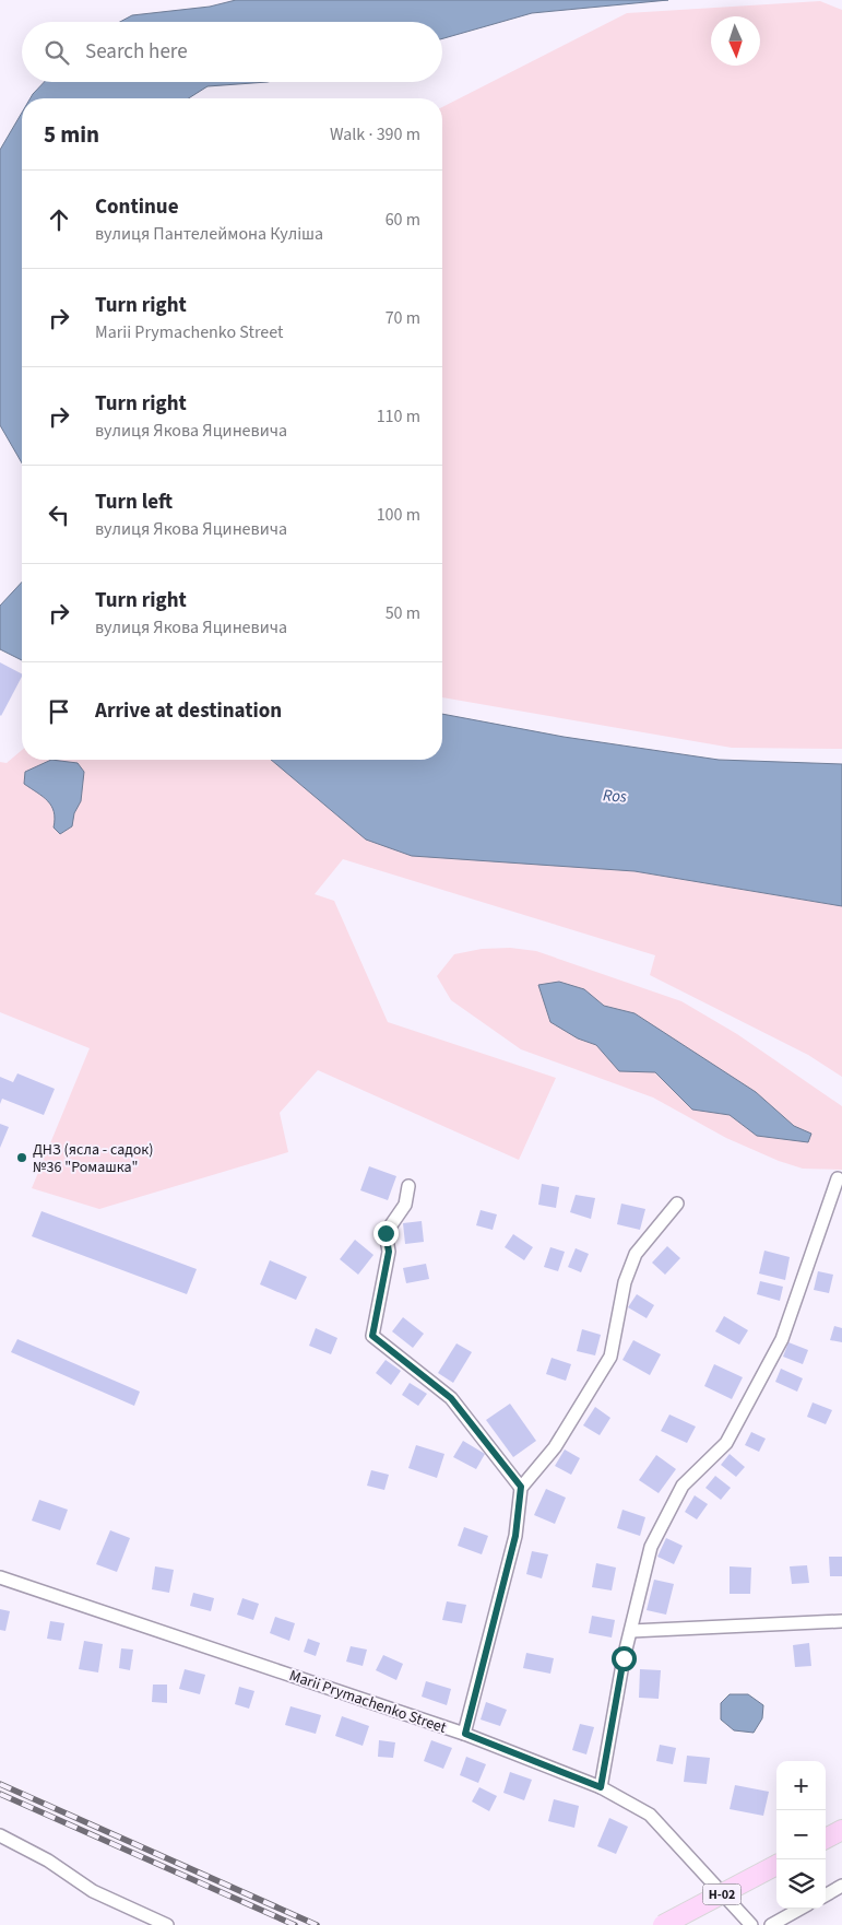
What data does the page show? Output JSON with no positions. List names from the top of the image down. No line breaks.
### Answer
{"streets":{"main road":["Н-02"],"street":["Marii Prymachenko Street"]},"water":["Ros"],"places":["ДНЗ (ясла - садок) №36 \"Ромашка\""],"north":"bottom","page":{"search":"Search here","heading":["5 min","Walk · 390 m"],"list":[["Continue","вулиця Пантелеймона Куліша","60 m"],["Turn right","Marii Prymachenko Street","70 m"],["Turn right","вулиця Якова Яциневича","110 m"],["Turn left","вулиця Якова Яциневича","100 m"],["Turn right","вулиця Якова Яциневича","50 m"],"Arrive at destination"],"map_buttons":["+","−"]}}
